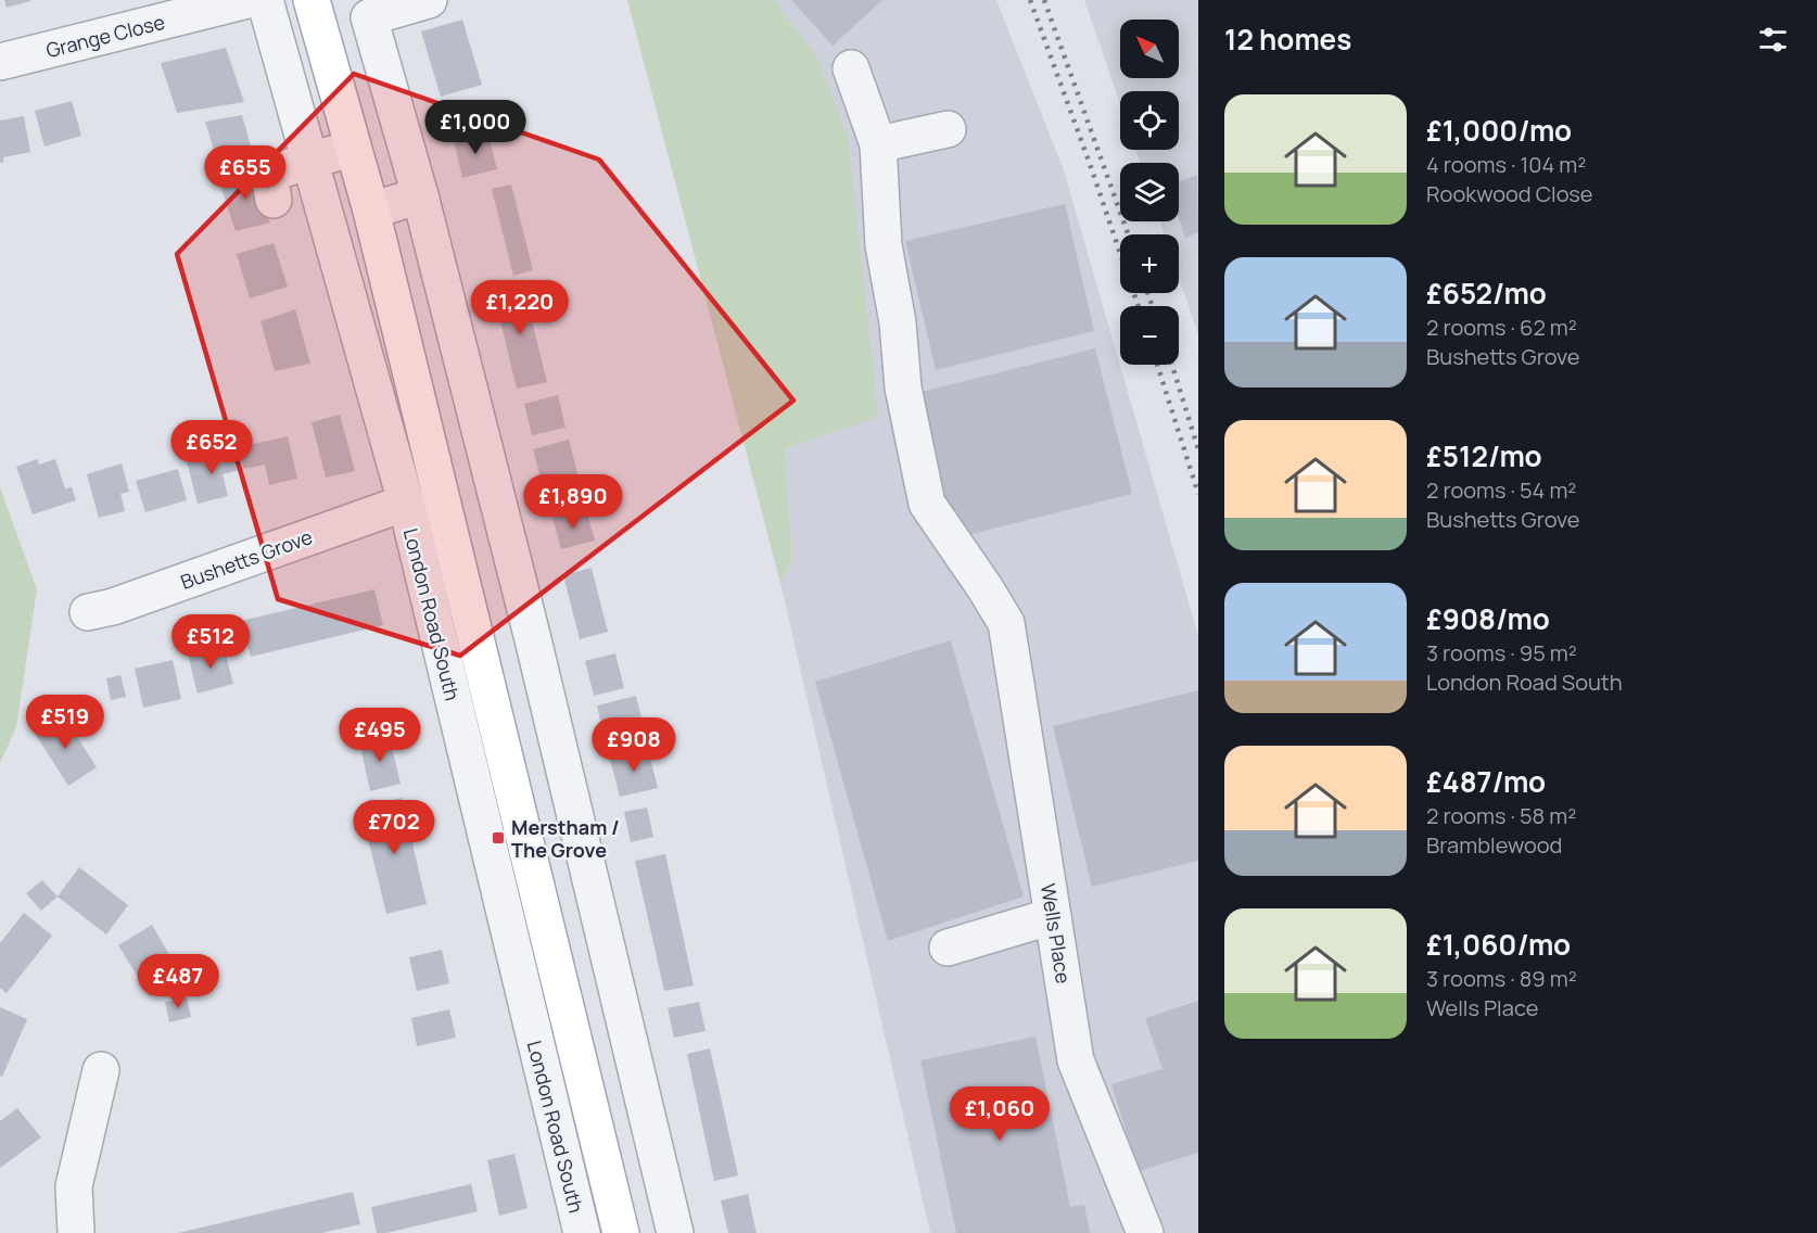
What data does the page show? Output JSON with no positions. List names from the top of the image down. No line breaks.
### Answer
{"streets":{"main road":["London Road South"],"street":["Grange Close","Bushetts Grove","Wells Place"]},"crossings":[["Bushetts Grove","London Road South"]],"places":{"transit":["Merstham / The Grove"]},"north":"top left","page":{"heading":"12 homes","map_buttons":["+","−"],"list":[{"name":"£1,000/mo","note":"4 rooms · 104 m² · Rookwood Close"},{"name":"£652/mo","note":"2 rooms · 62 m² · Bushetts Grove"},{"name":"£512/mo","note":"2 rooms · 54 m² · Bushetts Grove"},{"name":"£908/mo","note":"3 rooms · 95 m² · London Road South"},{"name":"£487/mo","note":"2 rooms · 58 m² · Bramblewood"},{"name":"£1,060/mo","note":"3 rooms · 89 m² · Wells Place"}],"price":["£1,000","£655","£1,220","£652","£1,890","£512","£519","£495","£908","£702","£487","£1,060"]}}
